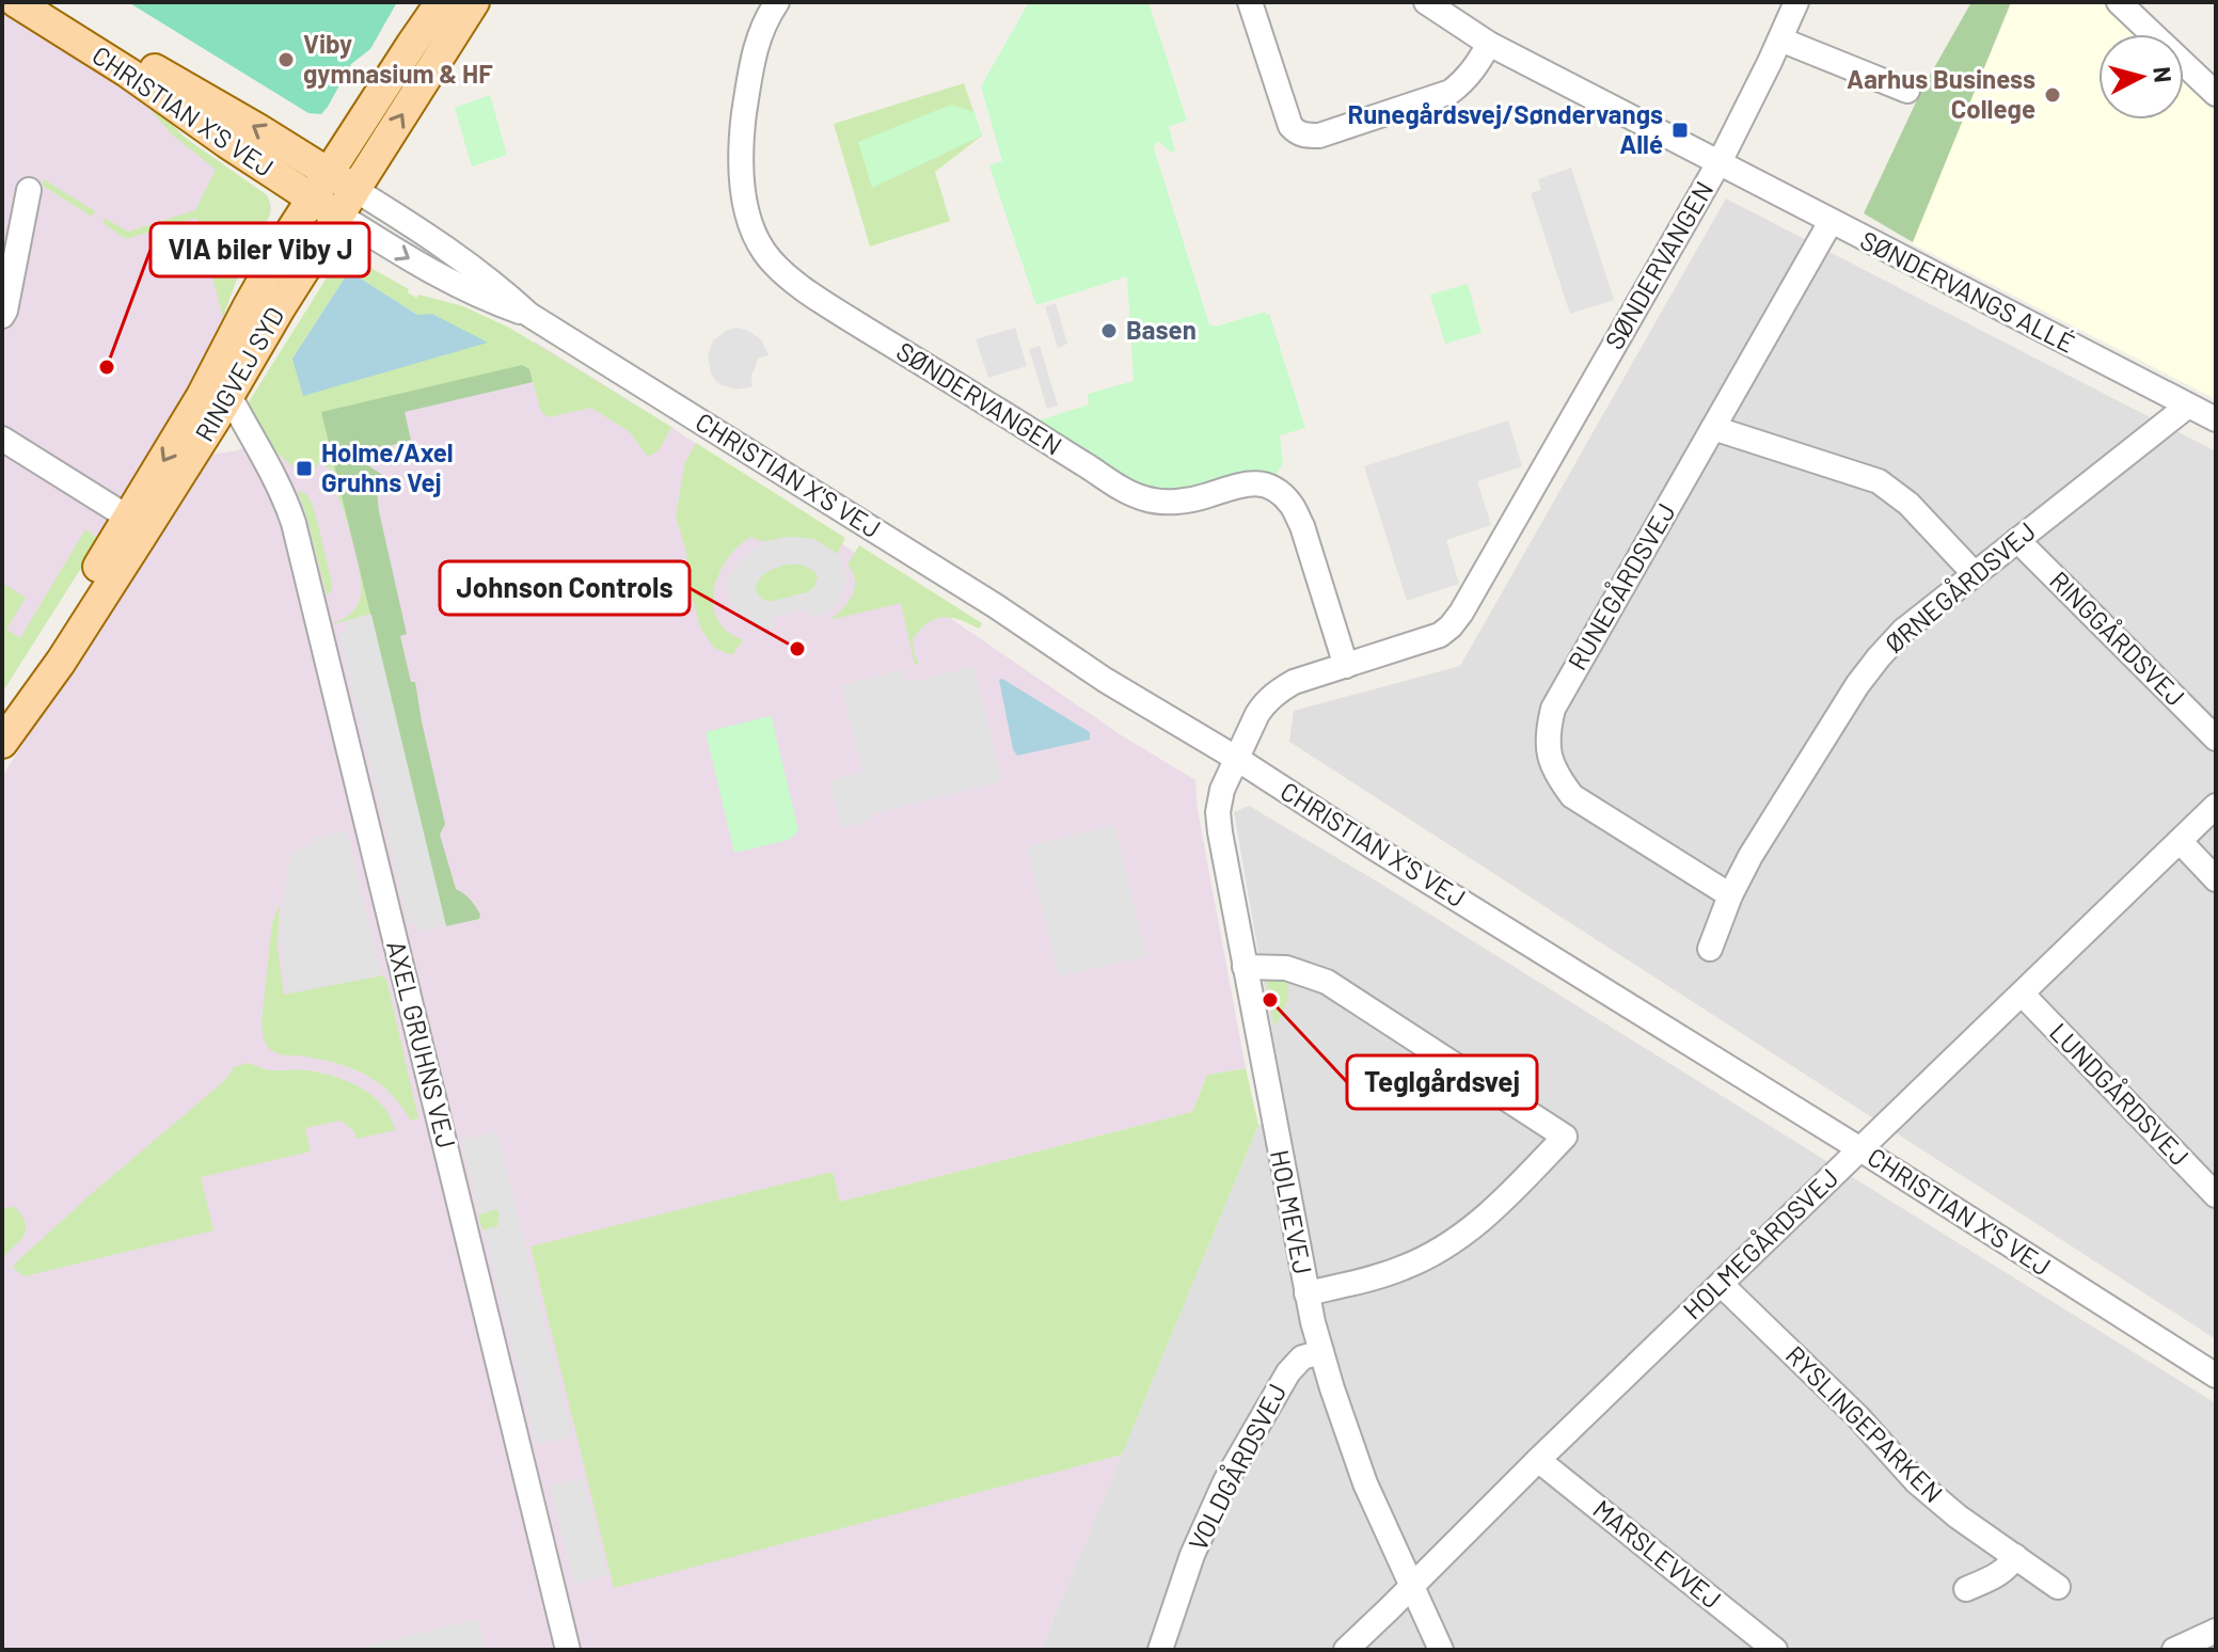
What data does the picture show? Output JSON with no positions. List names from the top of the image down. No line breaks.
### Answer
{"streets":{"main road":["CHRISTIAN X'S VEJ","RINGVEJ SYD"],"street":["SØNDERVANGEN","SØNDERVANGS ALLÉ","RUNEGÅRDSVEJ","ØRNEGÅRDSVEJ","RINGGÅRDSVEJ","AXEL GRUHNS VEJ","LUNDGÅRDSVEJ","HOLMEVEJ","HOLMEGÅRDSVEJ","RYSLINGEPARKEN","VOLDGÅRDSVEJ","MARSLEVVEJ"]},"crossings":[["CHRISTIAN X'S VEJ","SØNDERVANGEN"],["CHRISTIAN X'S VEJ","RINGVEJ SYD"],["CHRISTIAN X'S VEJ","HOLMEVEJ"],["CHRISTIAN X'S VEJ","HOLMEGÅRDSVEJ"],["SØNDERVANGEN","SØNDERVANGS ALLÉ"],["SØNDERVANGEN","HOLMEVEJ"],["SØNDERVANGS ALLÉ","RUNEGÅRDSVEJ"],["SØNDERVANGS ALLÉ","ØRNEGÅRDSVEJ"],["RINGVEJ SYD","AXEL GRUHNS VEJ"],["RUNEGÅRDSVEJ","ØRNEGÅRDSVEJ"],["ØRNEGÅRDSVEJ","RINGGÅRDSVEJ"],["LUNDGÅRDSVEJ","HOLMEGÅRDSVEJ"],["HOLMEVEJ","HOLMEGÅRDSVEJ"],["HOLMEVEJ","VOLDGÅRDSVEJ"],["HOLMEGÅRDSVEJ","RYSLINGEPARKEN"],["HOLMEGÅRDSVEJ","MARSLEVVEJ"]],"places":{"other":["Viby gymnasium & HF","Aarhus Business College","Basen","VIA biler Viby J","Johnson Controls","Teglgårdsvej"],"transit":["Runegårdsvej/Søndervangs Allé","Holme/Axel Gruhns Vej"]},"north":"right"}
